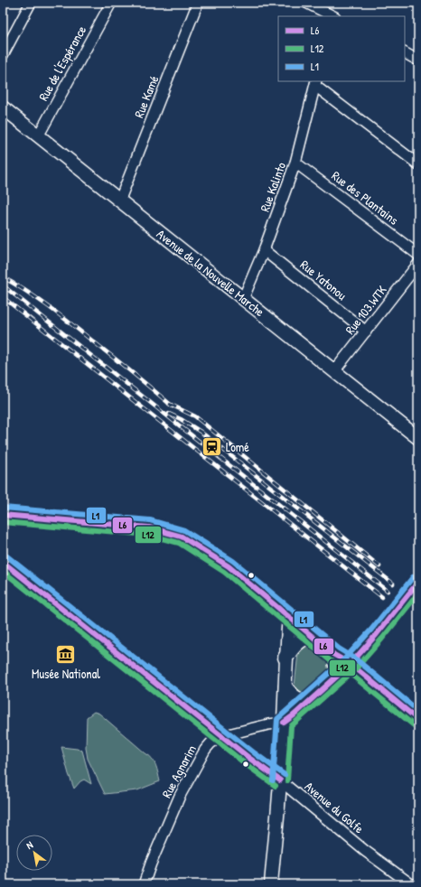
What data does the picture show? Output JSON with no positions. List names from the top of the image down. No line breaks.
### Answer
{"streets":{"street":["Rue de l'Espérance","Rue Kamé","Rue Kalinto","Rue des Plantains","Avenue de la Nouvelle Marche","Rue Yatonou","Rue 103.WTK","Rue Agnarim","Avenue du Golfe"]},"crossings":[["Rue de l'Espérance","Avenue de la Nouvelle Marche"],["Rue Kamé","Avenue de la Nouvelle Marche"],["Rue Kalinto","Rue des Plantains"],["Rue Kalinto","Avenue de la Nouvelle Marche"],["Rue Kalinto","Rue Yatonou"],["Avenue de la Nouvelle Marche","Rue 103.WTK"],["Rue Yatonou","Rue 103.WTK"],["Rue Agnarim","Avenue du Golfe"]],"places":{"station":["Lomé"],"museum":["Musée National"]},"lines":["transit line L1","transit line L6","transit line L12"],"legend":["L6","L12","L1"],"north":"top left"}
